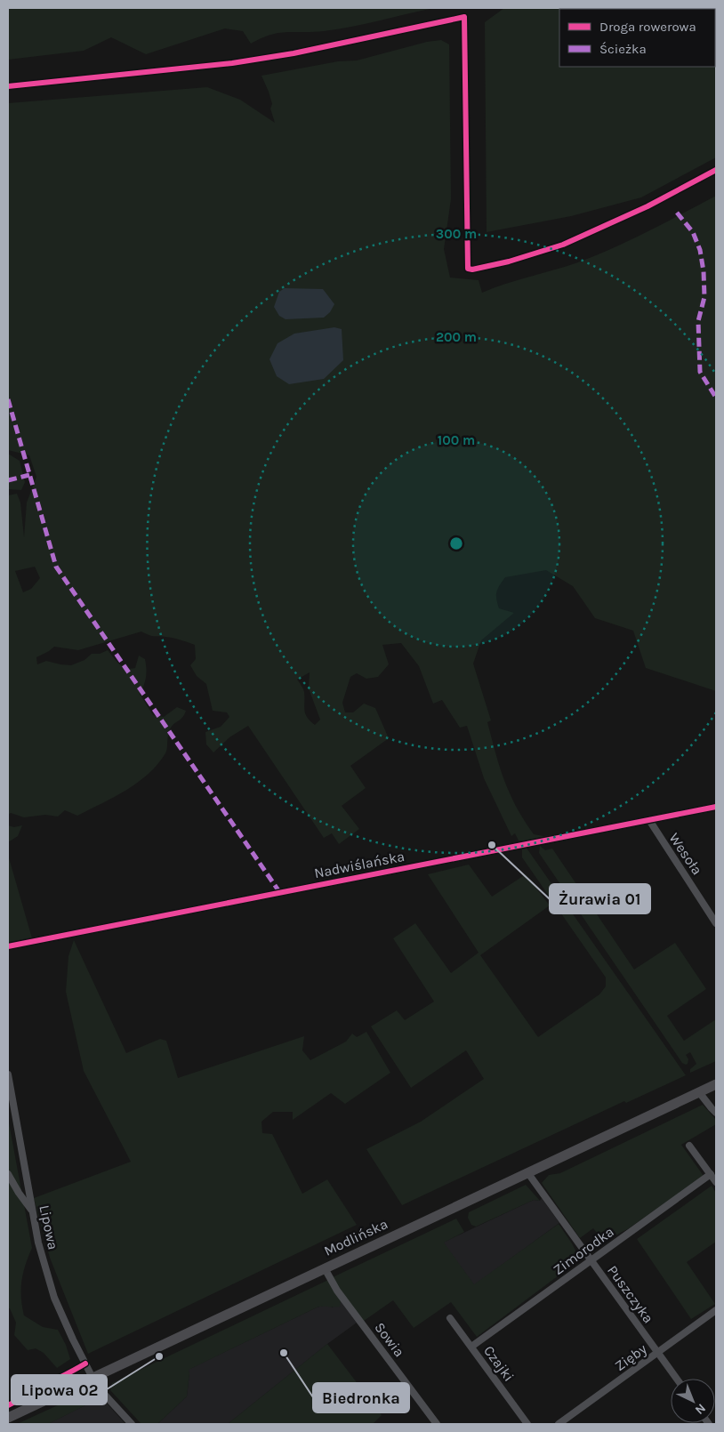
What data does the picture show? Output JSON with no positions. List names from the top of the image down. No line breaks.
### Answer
{"streets":{"main road":["Modlińska"],"street":["Wesoła","Nadwiślańska","Lipowa","Zimorodka","Puszczyka","Sowia","Zięby","Czajki"]},"crossings":[["Wesoła","Nadwiślańska"],["Lipowa","Modlińska"],["Modlińska","Puszczyka"],["Modlińska","Sowia"],["Zimorodka","Puszczyka"],["Zimorodka","Czajki"],["Puszczyka","Zięby"]],"places":["Żurawia 01","Biedronka","Lipowa 02"],"legend":["Droga rowerowa","Ścieżka"],"north":"bottom right","rings":["300 m","200 m","100 m"]}
